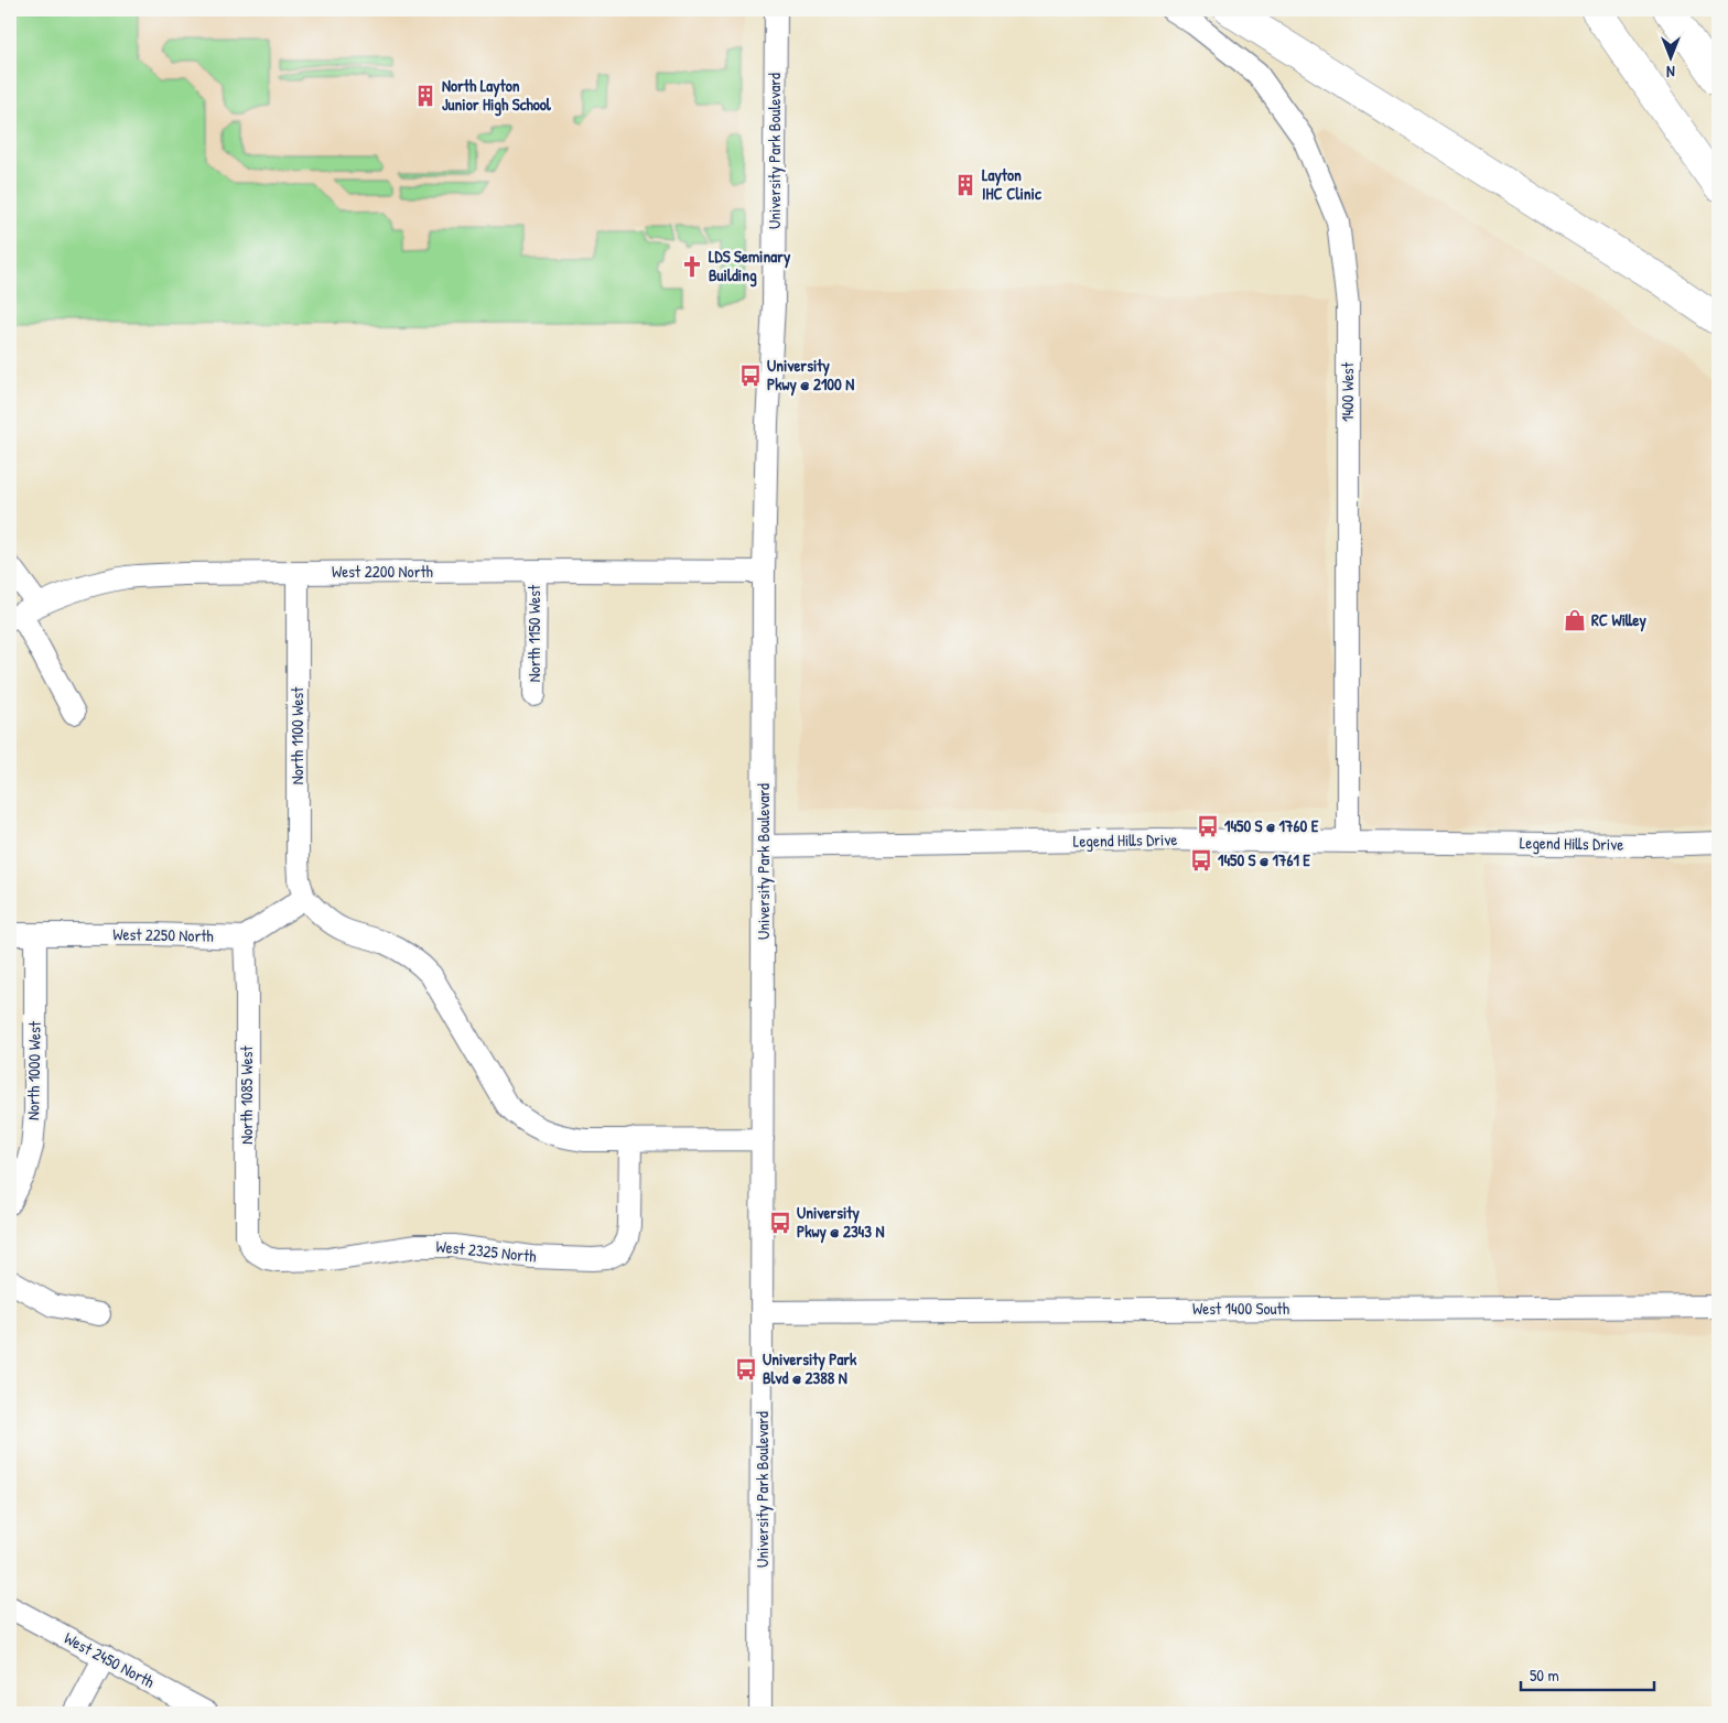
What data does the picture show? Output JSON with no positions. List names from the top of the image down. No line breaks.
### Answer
{"streets":{"street":["University Park Boulevard","1400 West","West 2200 North","North 1150 West","North 1100 West","Legend Hills Drive","West 2250 North","North 1000 West","North 1085 West","West 2325 North","West 1400 South","West 2450 North"]},"crossings":[["University Park Boulevard","West 2200 North"],["University Park Boulevard","Legend Hills Drive"],["University Park Boulevard","West 1400 South"],["1400 West","Legend Hills Drive"],["West 2200 North","North 1150 West"],["West 2200 North","North 1100 West"],["West 2250 North","North 1000 West"],["West 2250 North","North 1085 West"],["North 1085 West","West 2325 North"]],"places":{"building":["North Layton Junior High School","Layton IHC Clinic"],"church":["LDS Seminary Building"],"bus stop":["University Pkwy @ 2100 N","1450 S @ 1760 E","1450 S @ 1761 E","University Pkwy @ 2343 N","University Park Blvd @ 2388 N"],"shop":["RC Willey"]},"scale_bar":"50 m","north":"bottom"}
